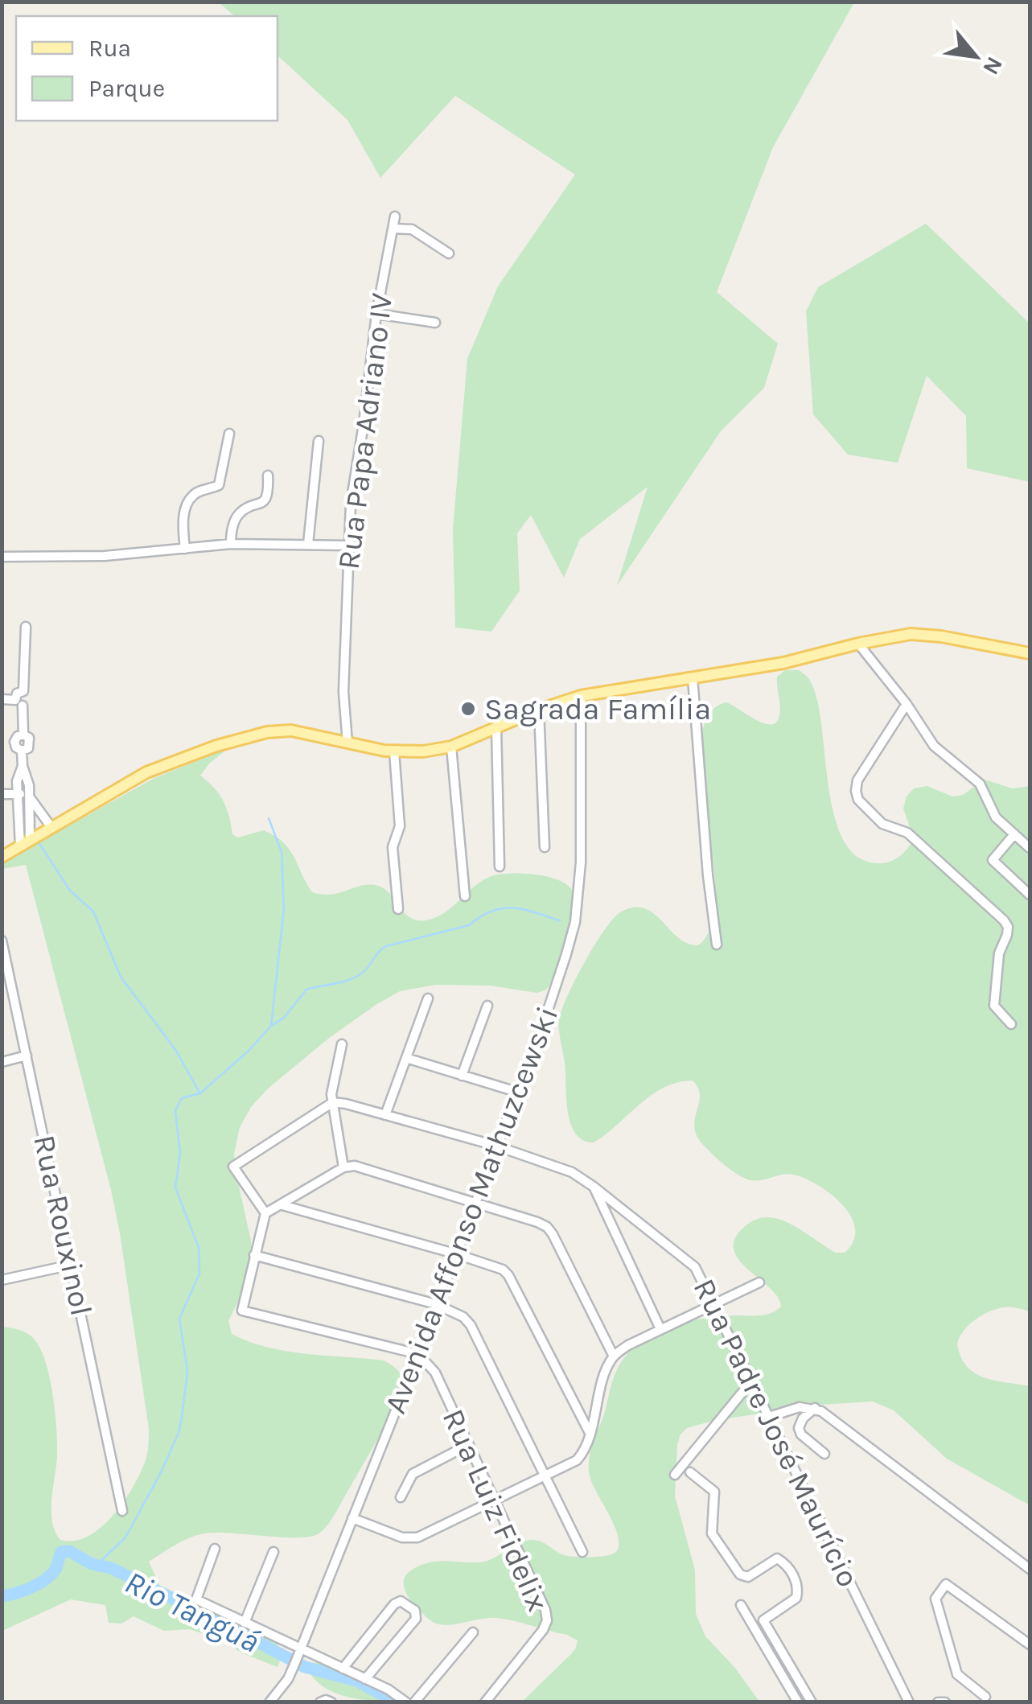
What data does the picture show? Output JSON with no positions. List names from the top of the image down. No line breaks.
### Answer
{"streets":{"street":["Rua Papa Adriano IV","Avenida Affonso Mathuzcewski","Rua Rouxinol","Rua Padre José Maurício","Rua Luiz Fidelix"]},"crossings":[["Avenida Affonso Mathuzcewski","Rua Padre José Maurício"],["Avenida Affonso Mathuzcewski","Rua Luiz Fidelix"]],"water":["Rio Tanguá"],"places":["Sagrada Família"],"legend":["Rua","Parque"],"north":"bottom right"}
